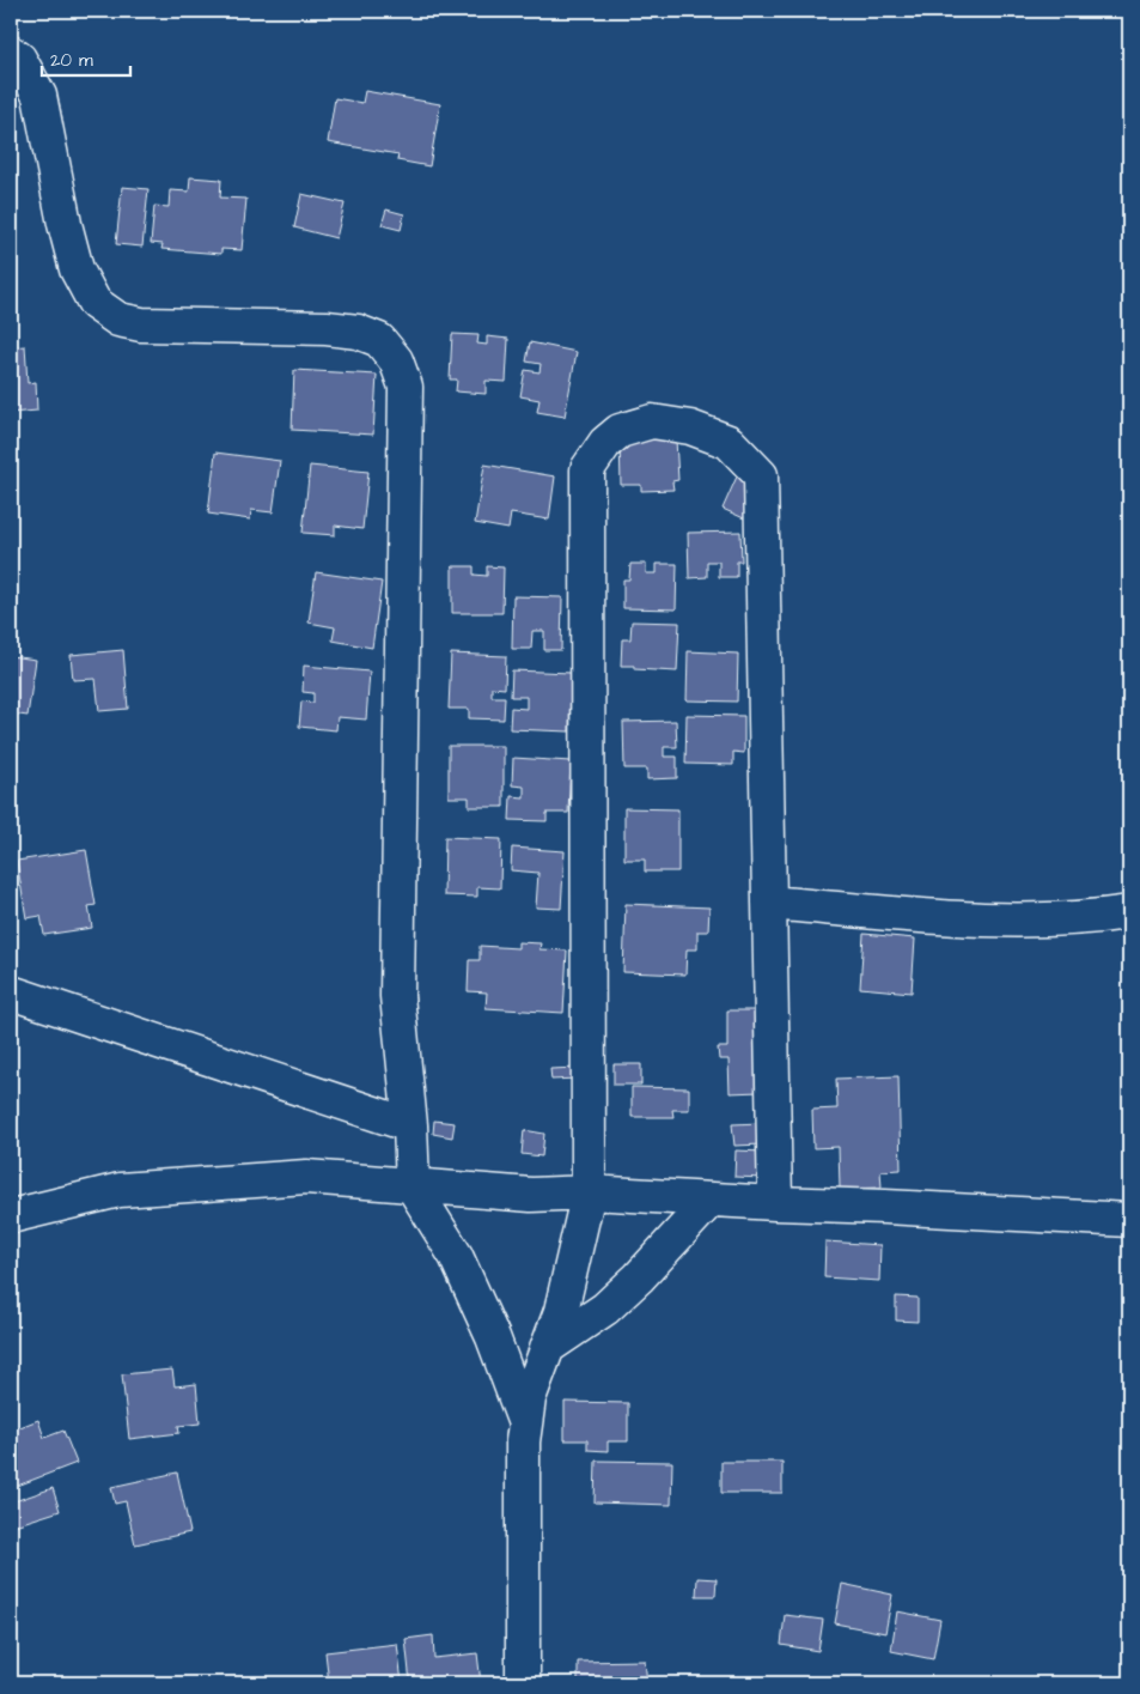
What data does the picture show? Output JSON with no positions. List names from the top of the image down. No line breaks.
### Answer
{"scale_bar":"20 m"}
